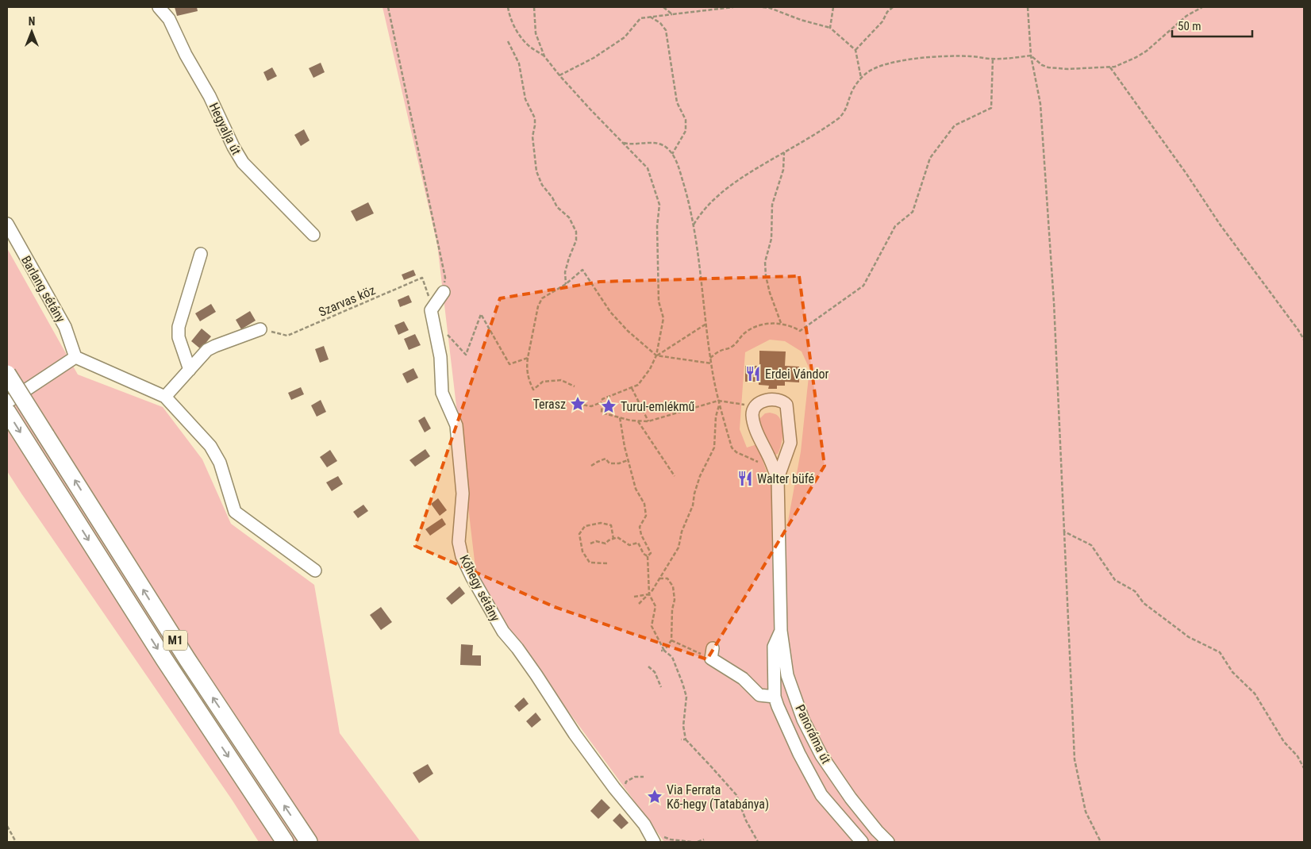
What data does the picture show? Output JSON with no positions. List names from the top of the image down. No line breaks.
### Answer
{"streets":{"highway":["M1"],"street":["Hegyalja út","Barlang sétány","Kőhegy sétány","Panoráma út"],"path":["Szarvas köz"]},"places":{"restaurant":["Erdei Vándor","Walter büfé"],"place":["Terasz","Turul-emlékmű","Via Ferrata Kő-hegy (Tatabánya)"]},"scale_bar":"50 m","north":"top"}
